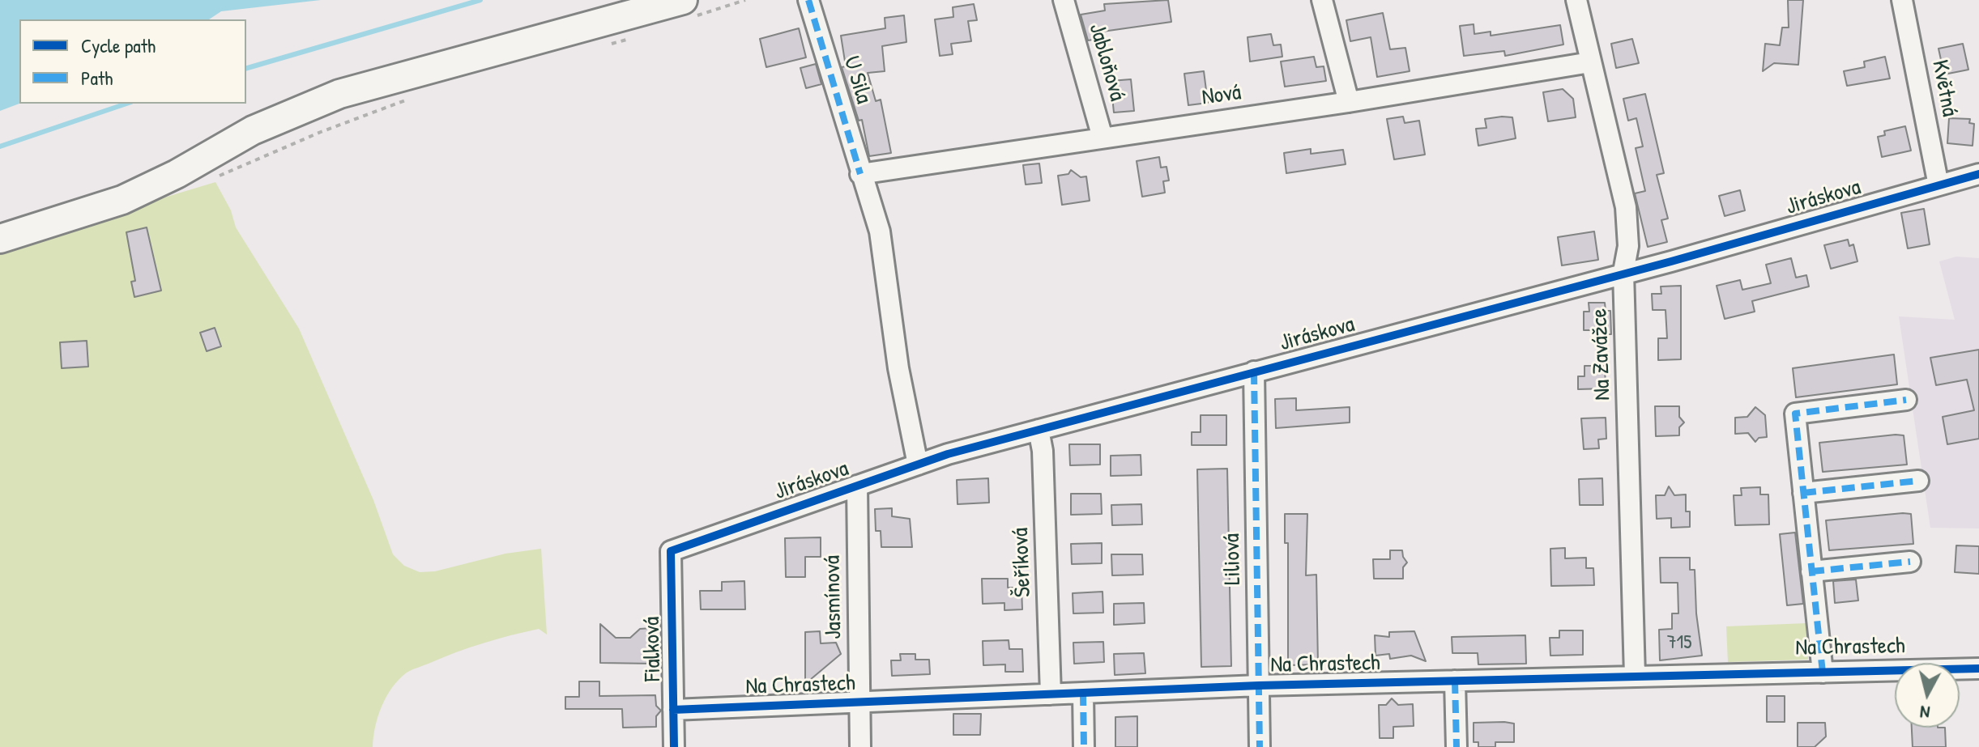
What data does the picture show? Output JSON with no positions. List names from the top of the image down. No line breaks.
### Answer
{"streets":{"street":["Jabloňová","U Sila","Květná","Nová","Jiráskova","Na Zavážce","Liliová","Šeříková","Jasmínová","Na Chrastech","Fialková"]},"crossings":[["Jabloňová","Nová"],["U Sila","Nová"],["U Sila","Jiráskova"],["Květná","Jiráskova"],["Nová","Na Zavážce"],["Jiráskova","Na Zavážce"],["Jiráskova","Liliová"],["Jiráskova","Šeříková"],["Jiráskova","Jasmínová"],["Jiráskova","Fialková"],["Na Zavážce","Na Chrastech"],["Liliová","Na Chrastech"],["Šeříková","Na Chrastech"],["Jasmínová","Na Chrastech"],["Na Chrastech","Fialková"]],"house_numbers":["715"],"legend":["Cycle path","Path"],"north":"bottom"}
